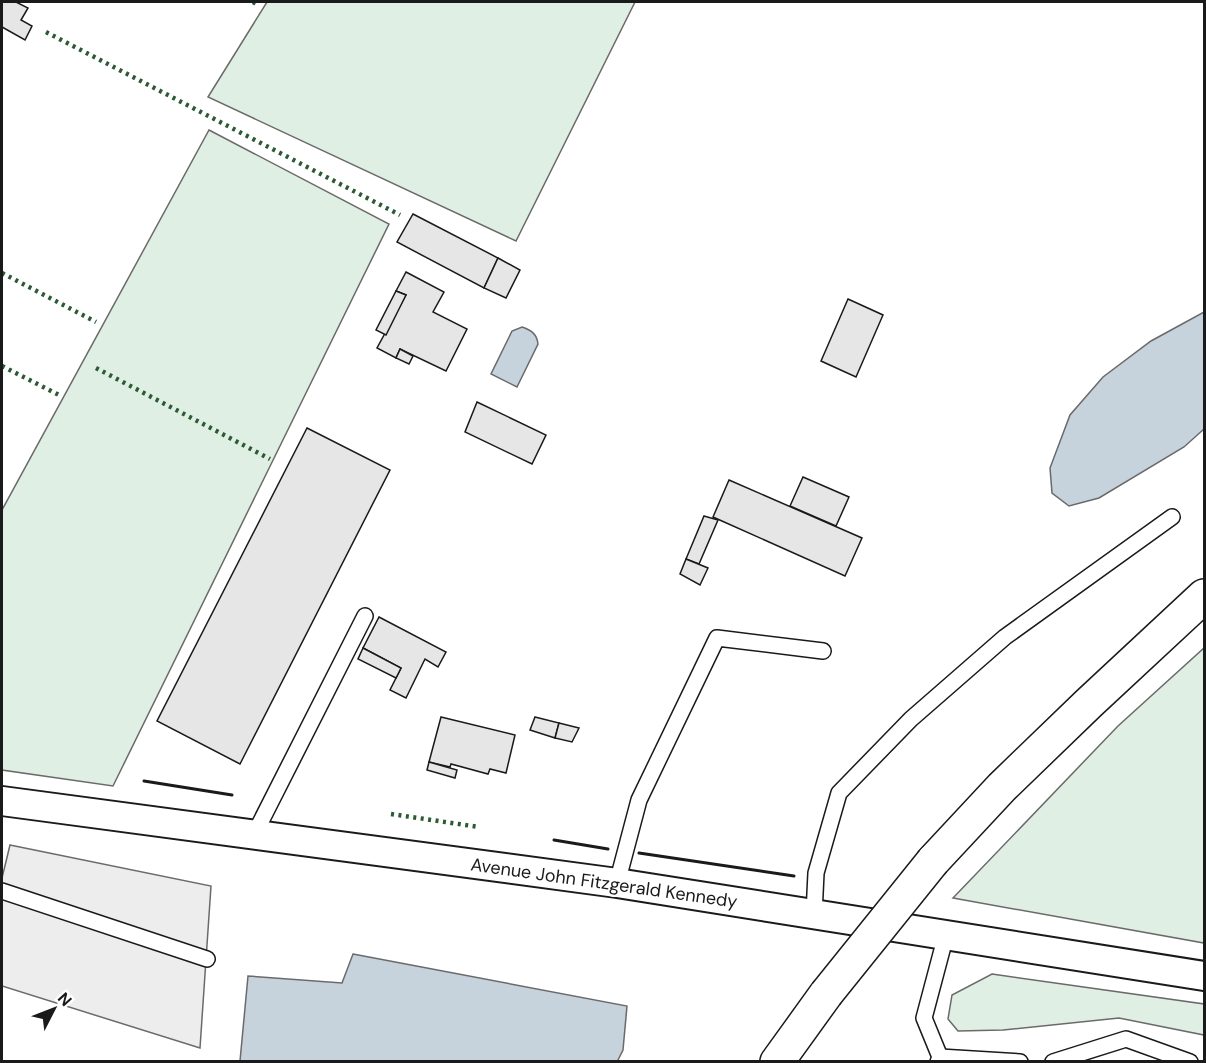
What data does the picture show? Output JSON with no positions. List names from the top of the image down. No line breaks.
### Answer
{"streets":{"street":["Avenue John Fitzgerald Kennedy"]},"north":"top right"}
